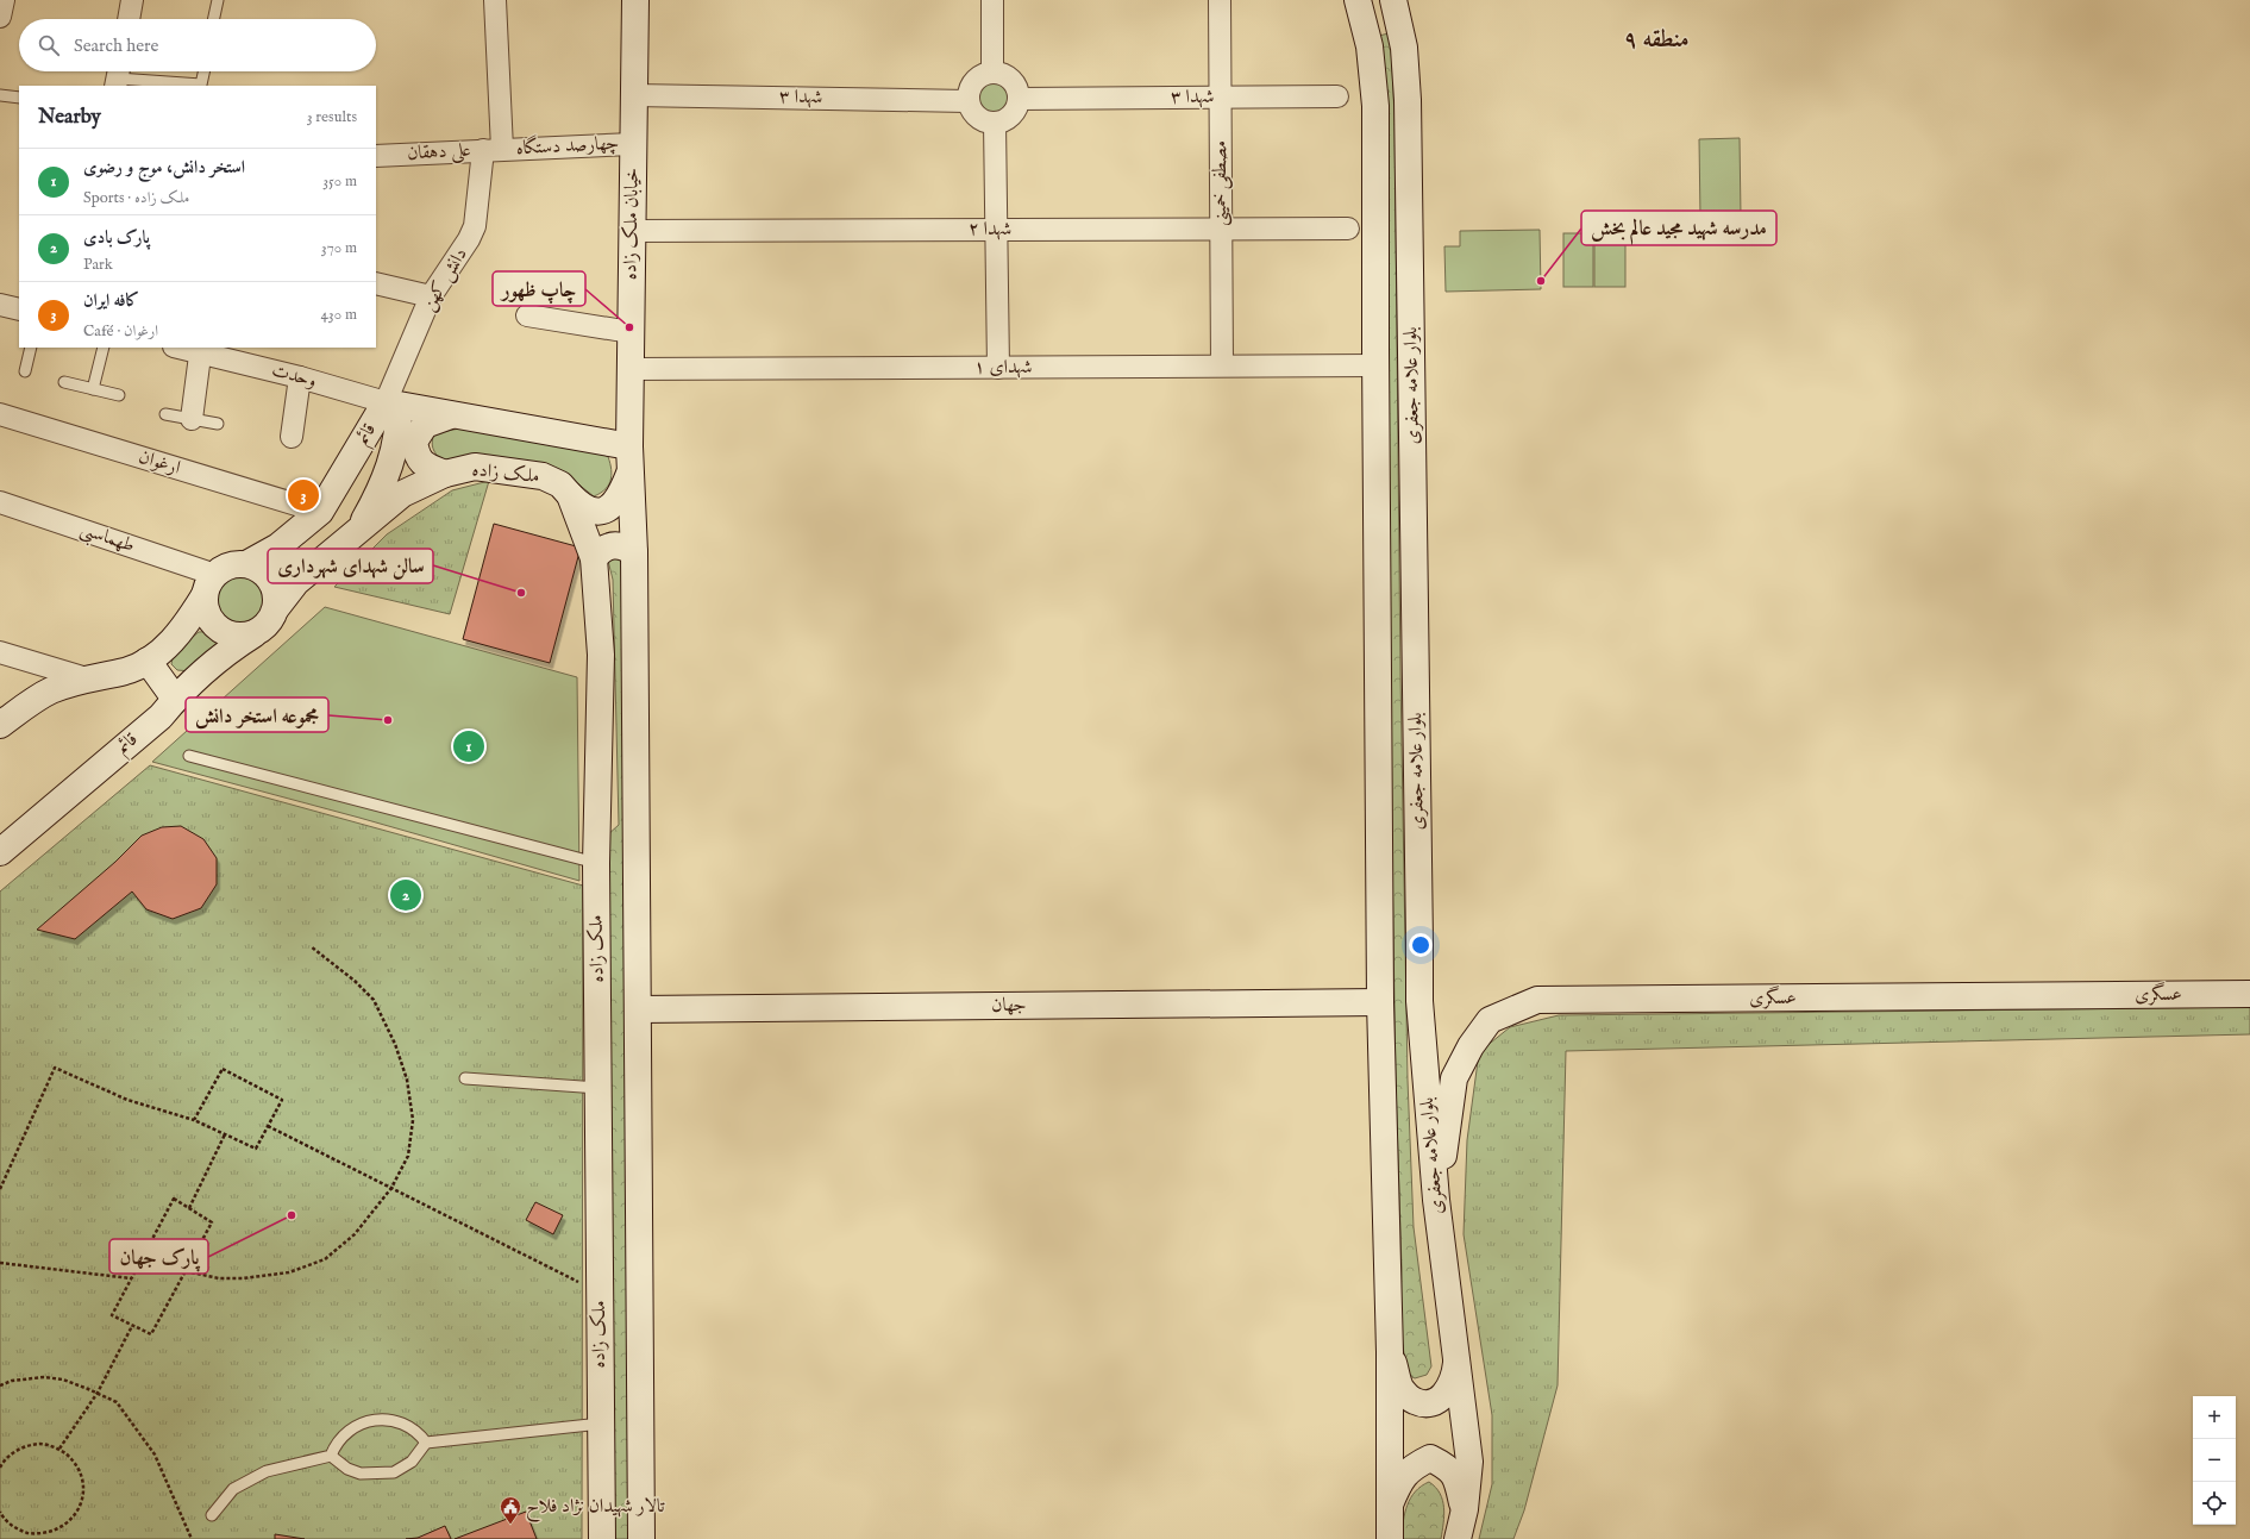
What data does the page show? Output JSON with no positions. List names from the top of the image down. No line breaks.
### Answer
{"streets":{"main road":["خیابان ملک زاده","بلوار علامه جعفری","قائم","ملک زاده","عسگری","جهان"],"street":["شهدا ۳","چهارصد دستگاه","علی دهقان","مصطفی خمینی","شهدا ۲","دانش کهن","شهدای ۱","وحدت","ارغوان","طهماسبی"]},"crossings":[["شهدا ۳","مصطفی خمینی"],["شهدا ۳","خیابان ملک زاده"],["چهارصد دستگاه","علی دهقان"],["چهارصد دستگاه","خیابان ملک زاده"],["چهارصد دستگاه","دانش کهن"],["علی دهقان","دانش کهن"],["مصطفی خمینی","شهدا ۲"],["مصطفی خمینی","شهدای ۱"],["خیابان ملک زاده","شهدا ۲"],["خیابان ملک زاده","شهدای ۱"],["خیابان ملک زاده","ملک زاده"],["دانش کهن","وحدت"],["دانش کهن","قائم"],["شهدای ۱","بلوار علامه جعفری"],["وحدت","قائم"],["بلوار علامه جعفری","عسگری"],["بلوار علامه جعفری","جهان"],["قائم","ارغوان"],["قائم","طهماسبی"],["ملک زاده","جهان"]],"districts":["منطقه ۹"],"places":{"other":["مدرسه شهید مجید عالم بخش","چاپ ظهور","سالن شهدای شهرداری","مجموعه استخر دانش","پارک جهان"],"public building":["تالار شهیدان نژاد فلاح"]},"page":{"search":"Search here","heading":["Nearby","3 results"],"list":[{"mark":"1","name":"استخر دانش، موج و رضوی","note":"Sports · ملک زاده","value":"350 m"},{"mark":"2","name":"پارک بادی","note":"Park","value":"370 m"},{"mark":"3","name":"کافه ایران","note":"Café · ارغوان","value":"430 m"}],"pins":["3","1","2"],"map_buttons":["+","−"]}}
